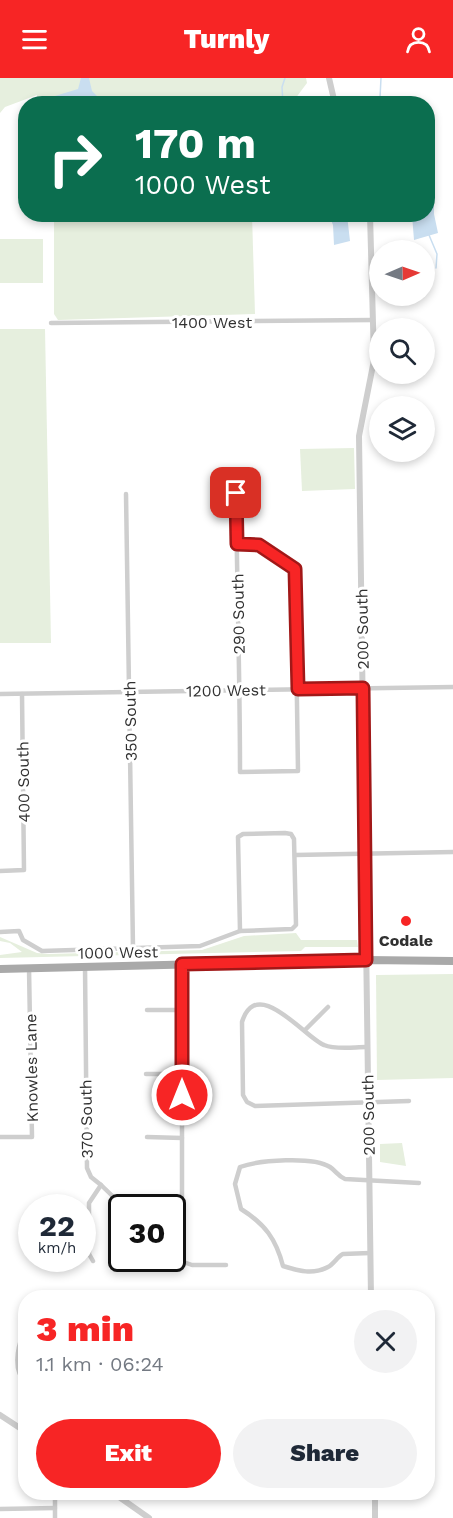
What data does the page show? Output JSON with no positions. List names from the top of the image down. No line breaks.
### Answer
{"streets":{"main road":["1000 West"],"street":["1400 West","290 South","200 South","1200 West","350 South","400 South","Knowles Lane","370 South"]},"crossings":[["290 South","1200 West"],["200 South","1200 West"],["200 South","1000 West"],["1200 West","350 South"],["1200 West","400 South"],["1000 West","Knowles Lane"],["1000 West","370 South"]],"places":["Codale"],"north":"right","page":{"header":"Turnly","turn":["170 m","1000 West"],"speed":"22 km/h","limit":"30","heading":["3 min","1.1 km · 06:24"],"buttons":["Exit","Share"]}}
